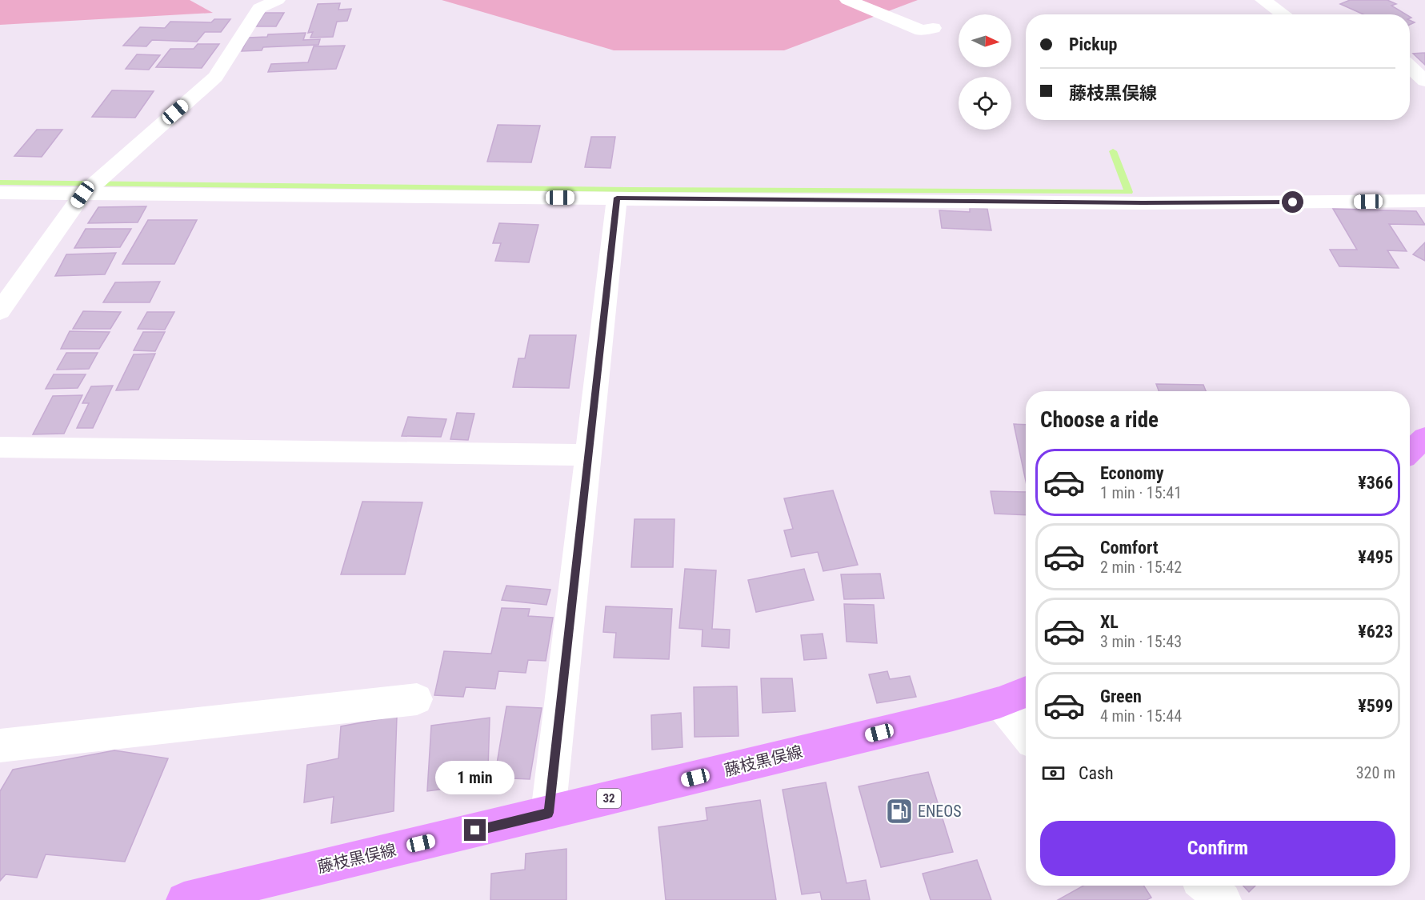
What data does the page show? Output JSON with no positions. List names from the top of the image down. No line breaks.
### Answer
{"streets":{"main road":["藤枝黒俣線","32"]},"places":{"fuel station":["ENEOS"]},"north":"right","page":{"banner":["Pickup","藤枝黒俣線"],"heading":"Choose a ride","list":[{"name":"Economy","note":"1 min · 15:41","value":"¥366"},{"name":"Comfort","note":"2 min · 15:42","value":"¥495"},{"name":"XL","note":"3 min · 15:43","value":"¥623"},{"name":"Green","note":"4 min · 15:44","value":"¥599"}],"pay":["Cash","320 m"],"bubble":"1 min","buttons":"Confirm"}}
